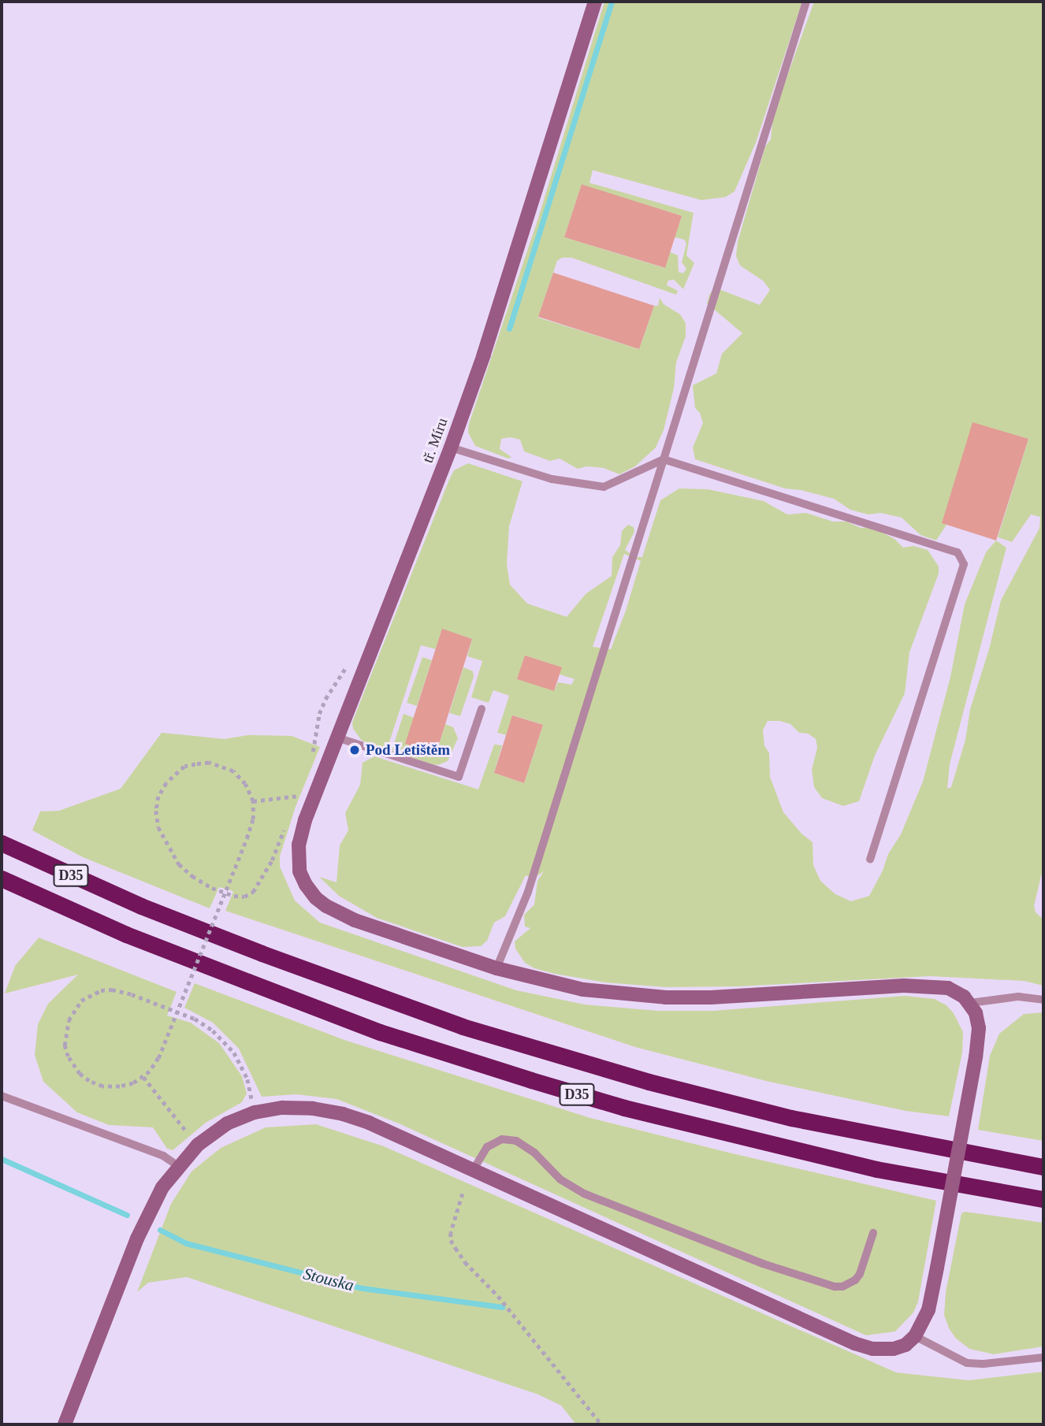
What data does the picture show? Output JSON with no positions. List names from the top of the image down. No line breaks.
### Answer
{"streets":{"highway":["D35"],"main road":["tř. Míru"]},"water":["Stouska"],"places":["Pod Letištěm"]}
